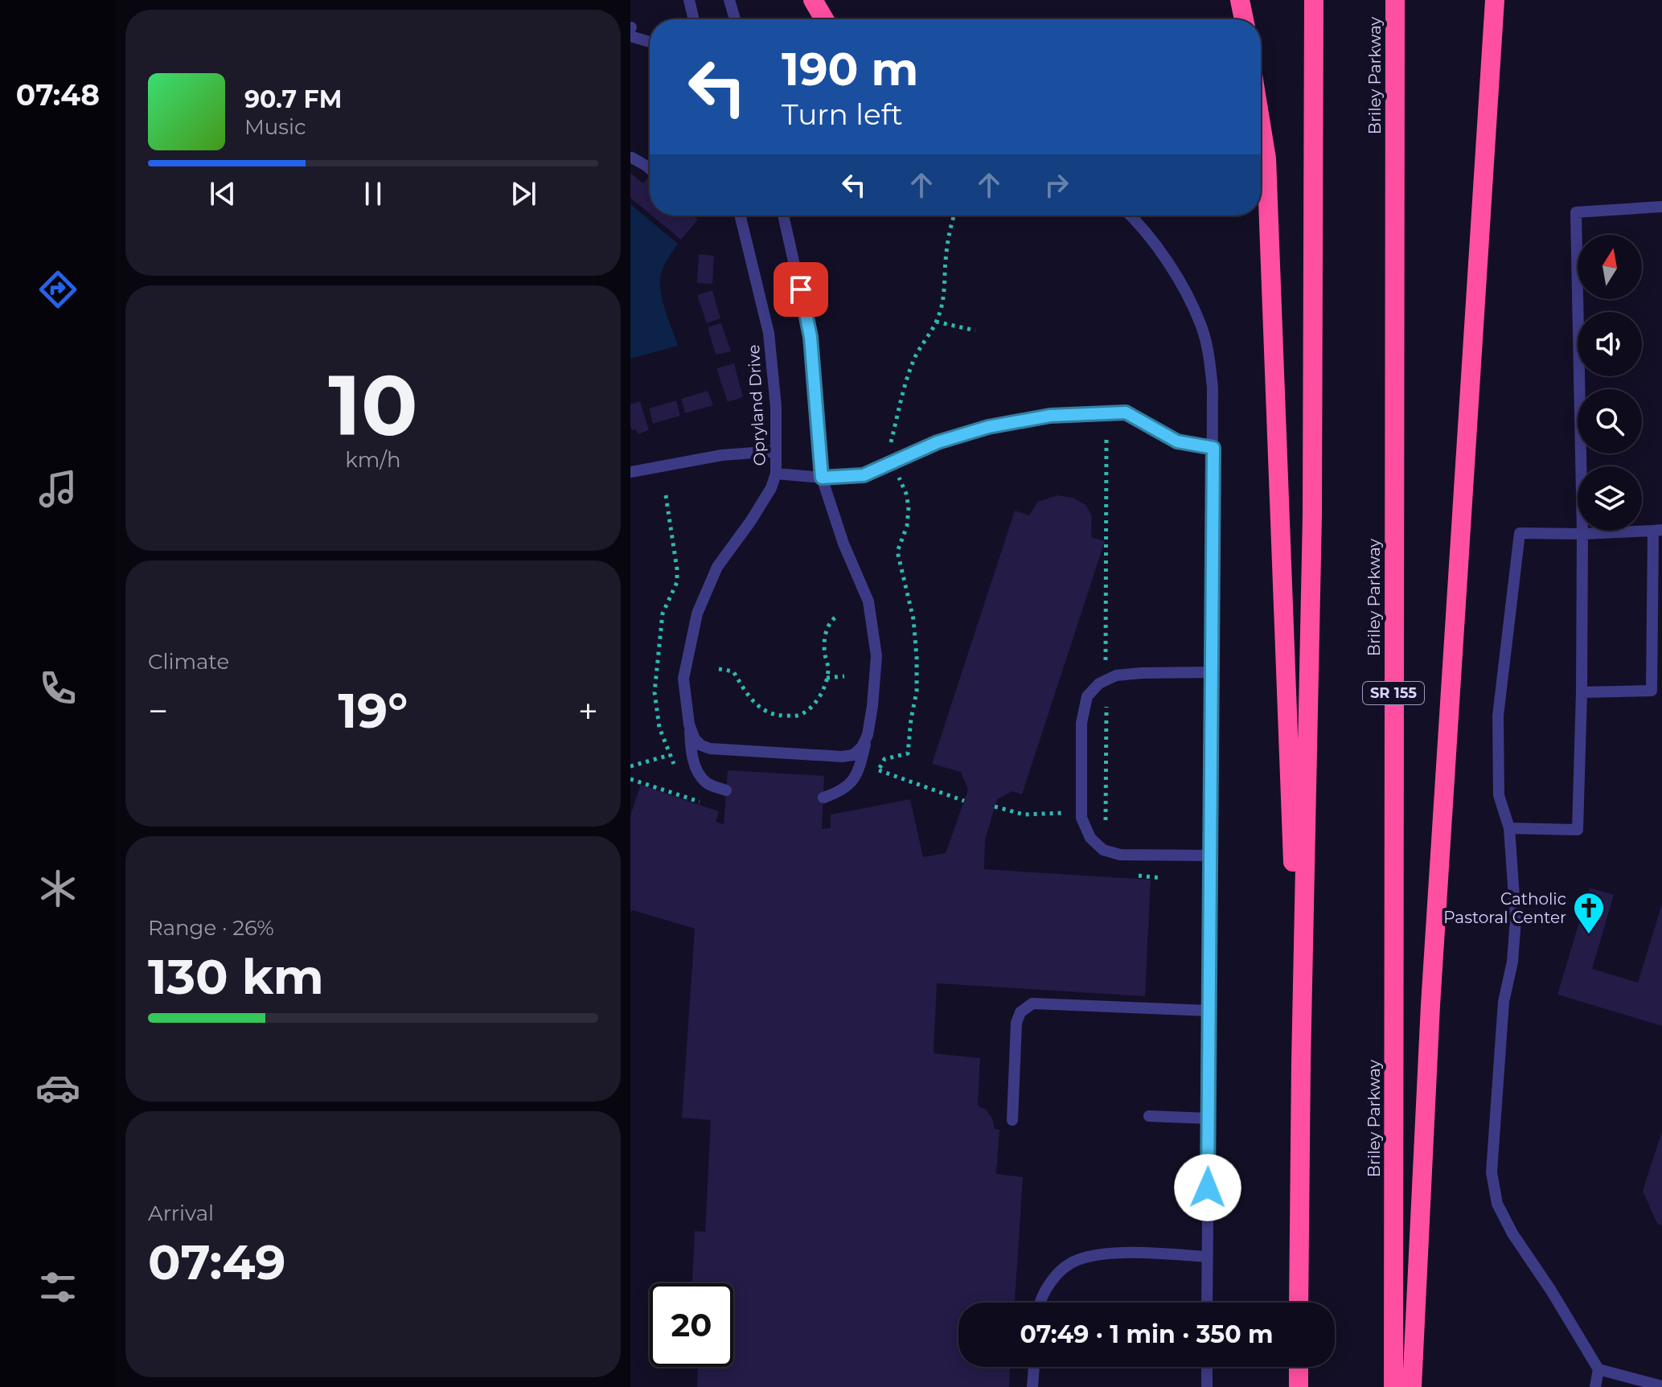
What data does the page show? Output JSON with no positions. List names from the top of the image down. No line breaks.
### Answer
{"streets":{"highway":["Briley Parkway","SR 155"],"lane":["Opryland Drive"]},"places":{"church":["Catholic Pastoral Center"]},"north":"top","page":{"tabs":"07:48","turn":["190 m","Turn left"],"song":["90.7 FM","Music"],"tile":[["10","km/h"],"Climate",["Range · 26%","130 km"],["Arrival","07:49"]],"heat":["−","19°","+"],"limit":"20","trip":"07:49 · 1 min · 350 m"}}
